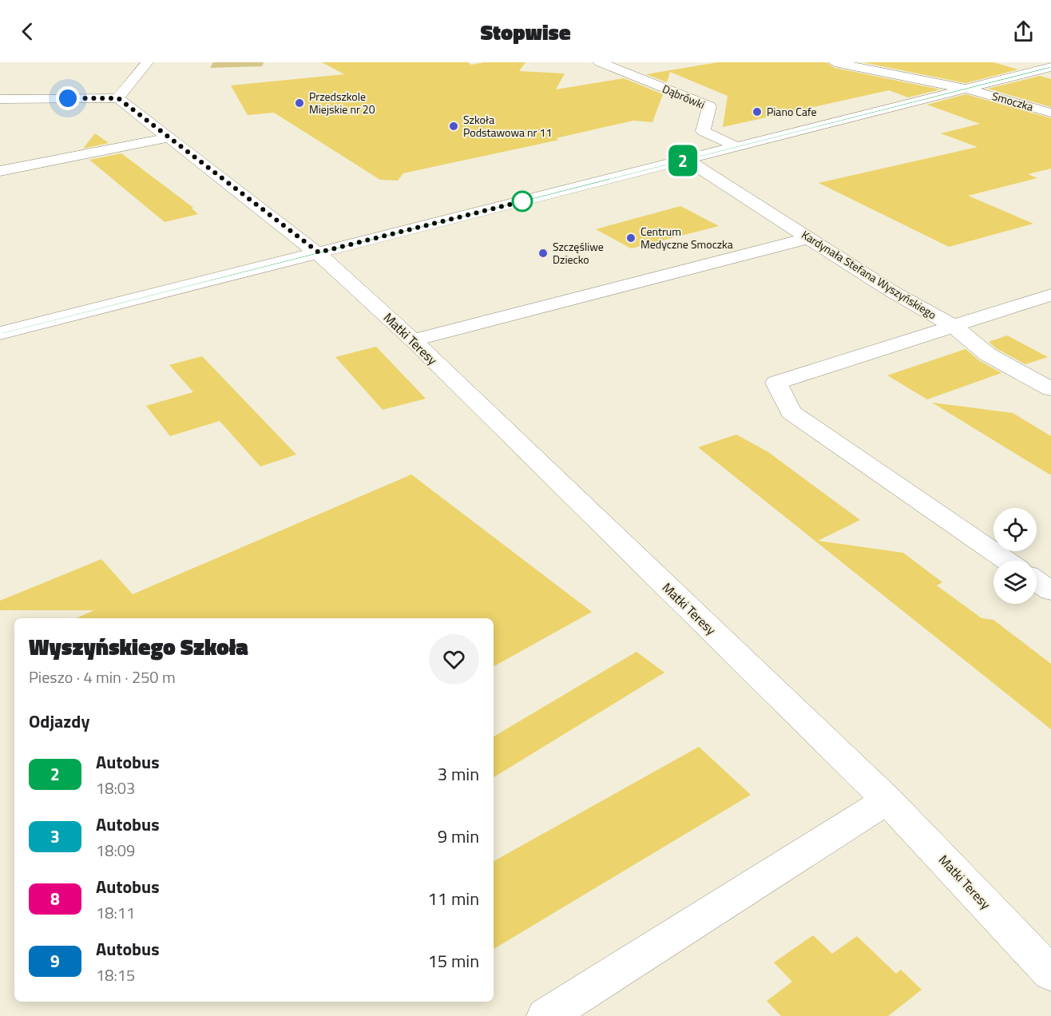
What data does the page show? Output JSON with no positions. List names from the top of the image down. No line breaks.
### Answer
{"streets":{"street":["Dąbrówki","Smoczka","Kardynała Stefana Wyszyńskiego","Matki Teresy"]},"places":["Przedszkole Miejskie nr 20","Piano Cafe","Szkoła Podstawowa nr 11","Centrum Medyczne Smoczka","Szczęśliwe Dziecko"],"lines":["bus line 2"],"page":{"header":"Stopwise","on_map":"2","heading":[["Wyszyńskiego Szkoła","Pieszo · 4 min · 250 m"],"Odjazdy"],"list":[{"mark":"2","name":"Autobus","note":"18:03","value":"3 min"},{"mark":"3","name":"Autobus","note":"18:09","value":"9 min"},{"mark":"8","name":"Autobus","note":"18:11","value":"11 min"},{"mark":"9","name":"Autobus","note":"18:15","value":"15 min"}]}}
